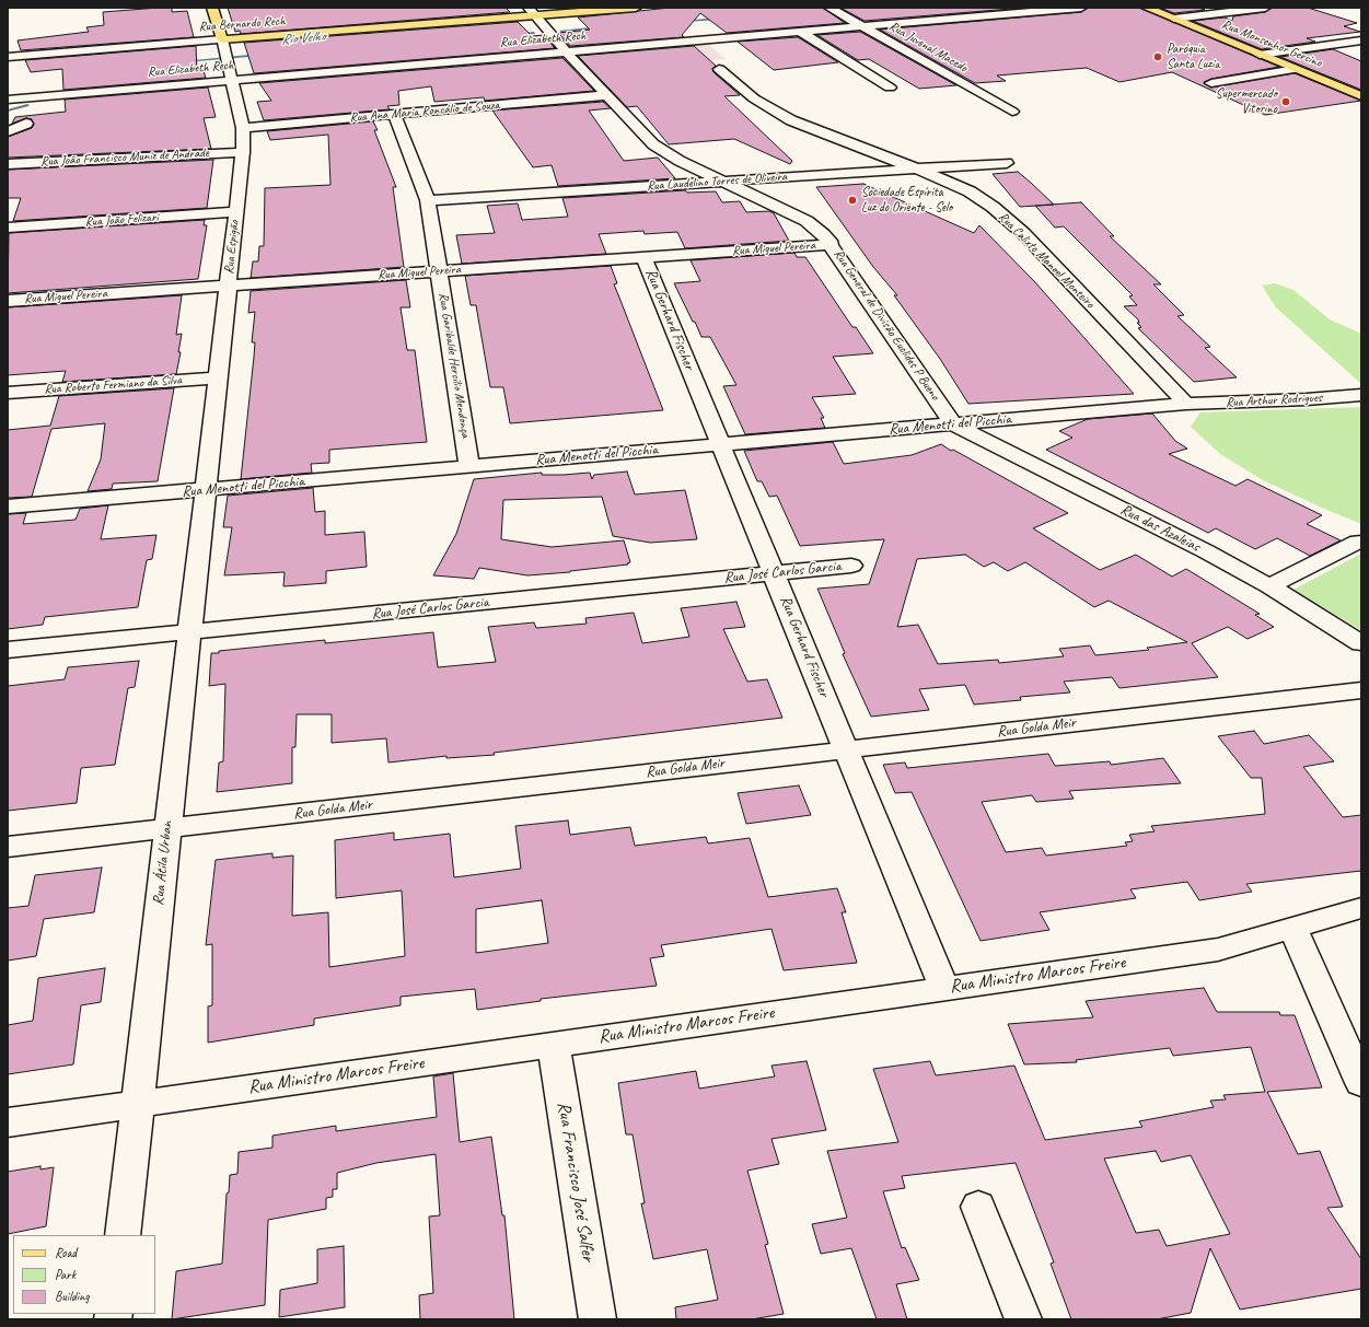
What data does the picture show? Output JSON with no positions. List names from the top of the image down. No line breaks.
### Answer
{"streets":{"main road":["Rua Bernardo Rech","Rua Monsenhor Gercino","Rua Espigão"],"street":["Rua Elizabeth Rech","Rua Juvenal Macedo","Rua Ana Maria Roncálio de Souza","Rua João Francisco Muniz de Andrade","Rua Laudelino Torres de Oliveira","Rua João Felizari","Rua Miguel Pereira","Rua Calixto Manoel Monteiro","Rua Gerhard Fischer","Rua General de Divisão Euclides P Bueno","Rua Garibalde Hercílio Mendonça","Rua Roberto Fermiano da Silva","Rua Arthur Rodrigues","Rua Menotti del Picchia","Rua das Azaleias","Rua José Carlos Garcia","Rua Golda Meir","Rua Átila Urban","Rua Ministro Marcos Freire","Rua Francisco José Salfer"]},"crossings":[["Rua Bernardo Rech","Rua Espigão"],["Rua Bernardo Rech","Rua General de Divisão Euclides P Bueno"],["Rua Elizabeth Rech","Rua Juvenal Macedo"],["Rua Elizabeth Rech","Rua Espigão"],["Rua Elizabeth Rech","Rua General de Divisão Euclides P Bueno"],["Rua Ana Maria Roncálio de Souza","Rua Espigão"],["Rua Ana Maria Roncálio de Souza","Rua General de Divisão Euclides P Bueno"],["Rua Ana Maria Roncálio de Souza","Rua Garibalde Hercílio Mendonça"],["Rua João Francisco Muniz de Andrade","Rua Espigão"],["Rua Laudelino Torres de Oliveira","Rua Calixto Manoel Monteiro"],["Rua Laudelino Torres de Oliveira","Rua General de Divisão Euclides P Bueno"],["Rua Laudelino Torres de Oliveira","Rua Garibalde Hercílio Mendonça"],["Rua João Felizari","Rua Espigão"],["Rua Espigão","Rua Miguel Pereira"],["Rua Espigão","Rua Roberto Fermiano da Silva"],["Rua Espigão","Rua Menotti del Picchia"],["Rua Espigão","Rua Átila Urban"],["Rua Miguel Pereira","Rua Gerhard Fischer"],["Rua Miguel Pereira","Rua General de Divisão Euclides P Bueno"],["Rua Miguel Pereira","Rua Garibalde Hercílio Mendonça"],["Rua Calixto Manoel Monteiro","Rua Arthur Rodrigues"],["Rua Calixto Manoel Monteiro","Rua Menotti del Picchia"],["Rua Gerhard Fischer","Rua Menotti del Picchia"],["Rua Gerhard Fischer","Rua José Carlos Garcia"],["Rua Gerhard Fischer","Rua Golda Meir"],["Rua Gerhard Fischer","Rua Ministro Marcos Freire"],["Rua General de Divisão Euclides P Bueno","Rua Menotti del Picchia"],["Rua General de Divisão Euclides P Bueno","Rua das Azaleias"],["Rua Garibalde Hercílio Mendonça","Rua Menotti del Picchia"],["Rua Arthur Rodrigues","Rua Menotti del Picchia"],["Rua Menotti del Picchia","Rua das Azaleias"],["Rua Menotti del Picchia","Rua Átila Urban"],["Rua José Carlos Garcia","Rua Átila Urban"],["Rua Golda Meir","Rua Átila Urban"],["Rua Átila Urban","Rua Ministro Marcos Freire"],["Rua Ministro Marcos Freire","Rua Francisco José Salfer"]],"water":["Rio Velho"],"places":["Paróquia Santa Luzia","Supermercado Vitorino","Sociedade Espírita Luz do Oriente - Selo"],"legend":["Road","Park","Building"]}
